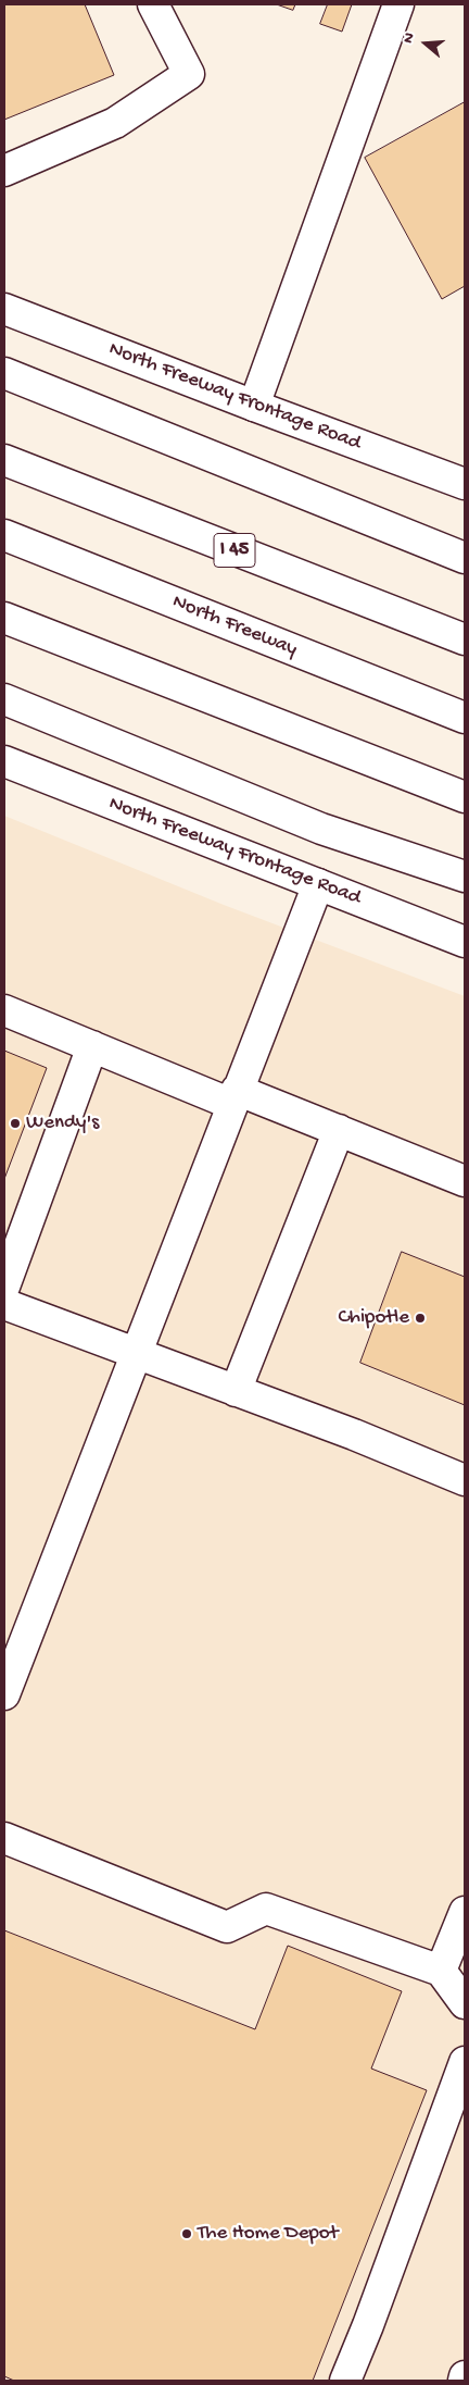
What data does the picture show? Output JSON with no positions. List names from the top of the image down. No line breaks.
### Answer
{"streets":{"main road":["North Freeway Frontage Road","I 45","North Freeway"]},"places":["Wendy's","Chipotle","The Home Depot"],"north":"left"}
